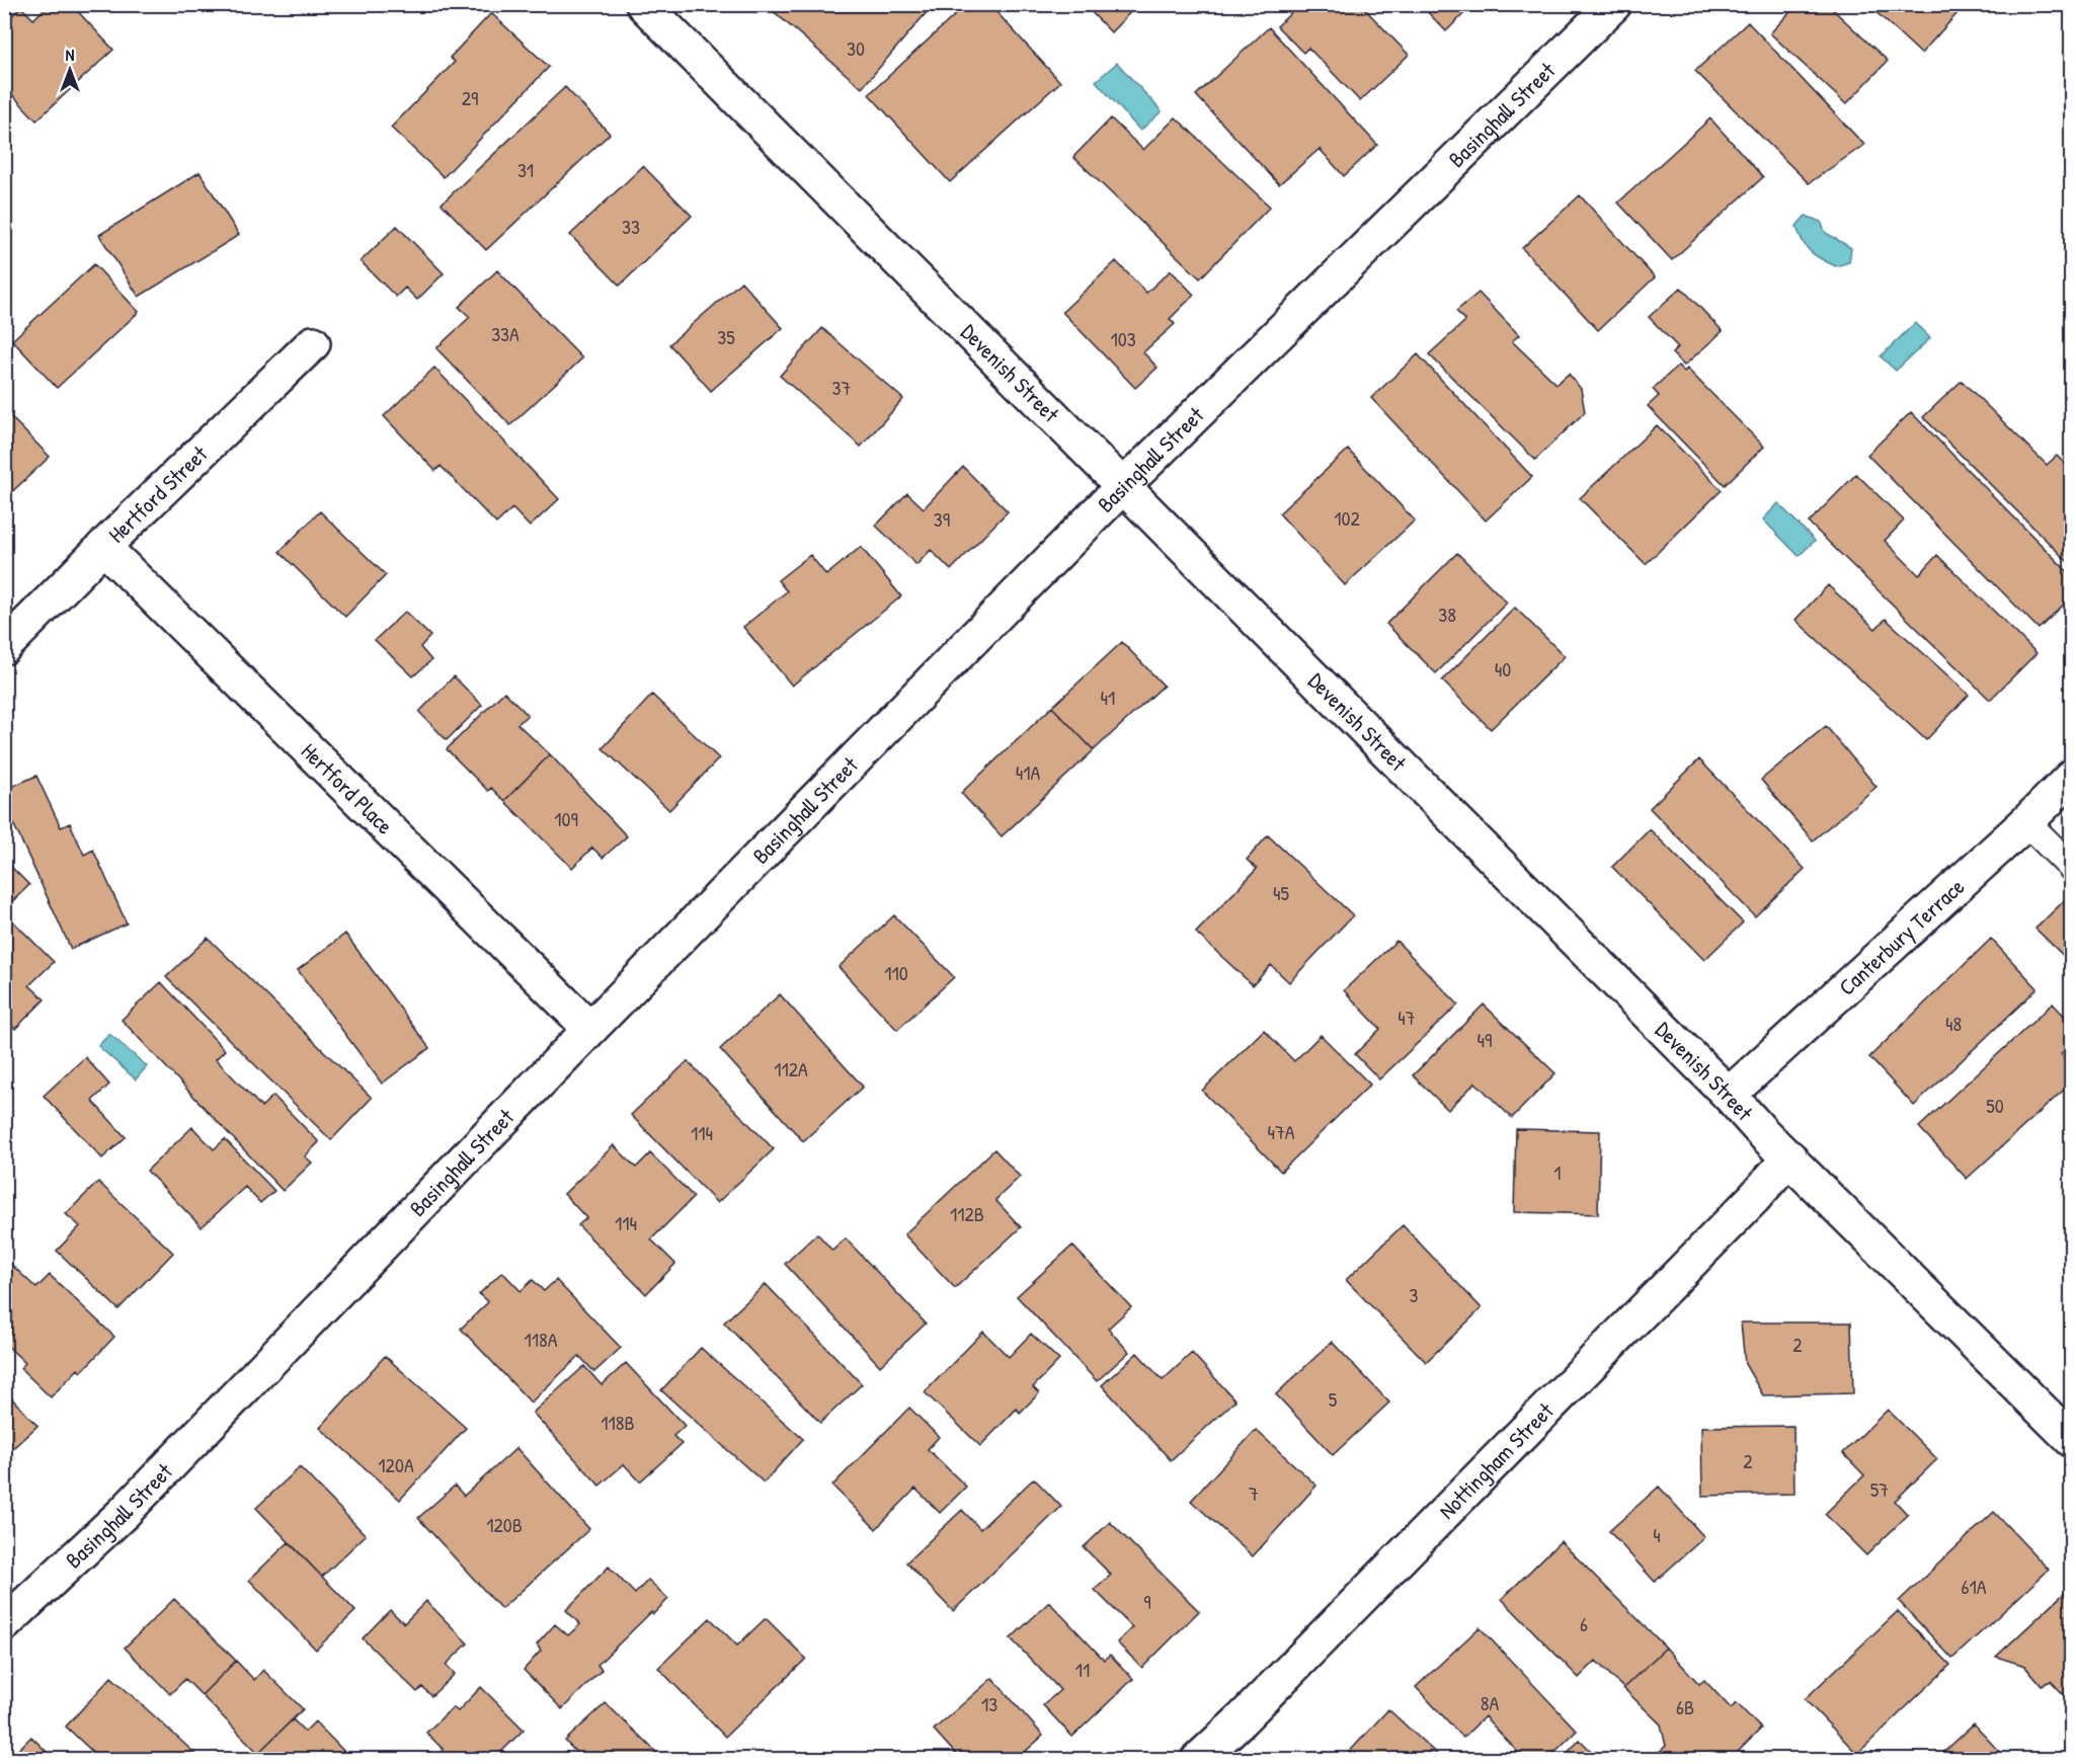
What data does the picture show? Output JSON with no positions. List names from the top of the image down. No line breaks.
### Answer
{"streets":{"street":["Basinghall Street","Devenish Street","Hertford Street","Hertford Place","Canterbury Terrace","Nottingham Street"]},"crossings":[["Basinghall Street","Devenish Street"],["Basinghall Street","Hertford Place"],["Devenish Street","Canterbury Terrace"],["Devenish Street","Nottingham Street"],["Hertford Street","Hertford Place"]],"house_numbers":["30","29","31","33","33A","35","103","37","102","39","38","40","41","41A","109","45","110","47","48","49","112A","50","47A","114","1","112B","114","3","118A","2","5","118B","2","120A","57","7","120B","4","61A","9","6","11","8A","13","6B"],"north":"top"}
